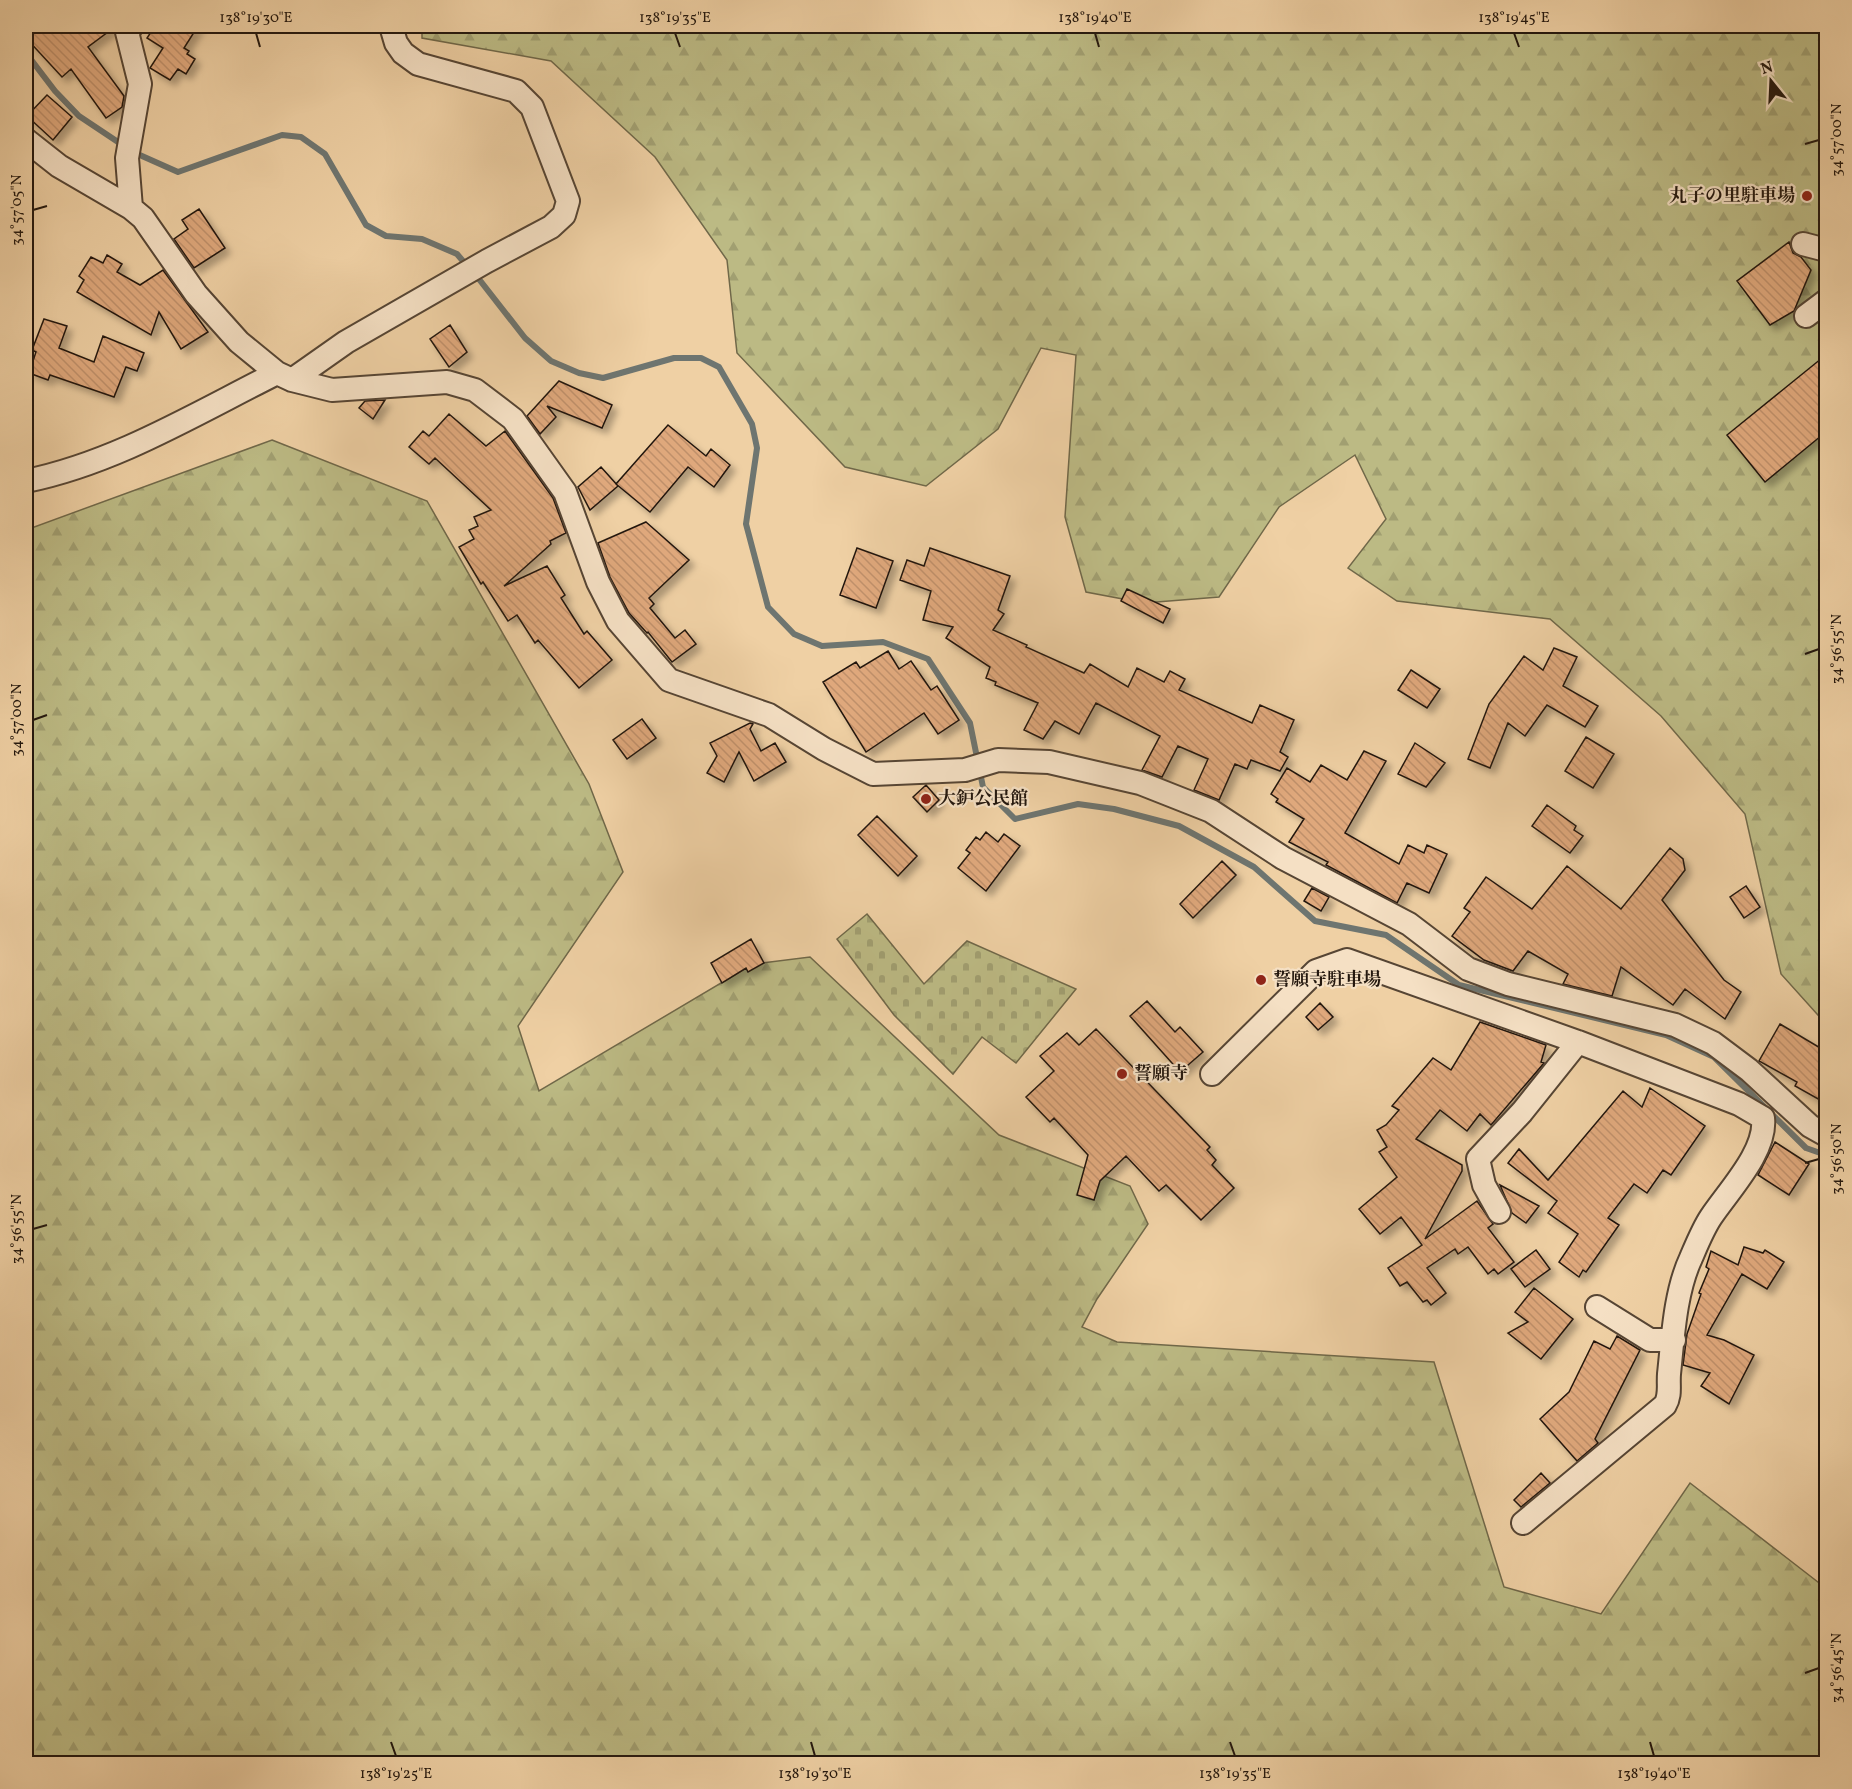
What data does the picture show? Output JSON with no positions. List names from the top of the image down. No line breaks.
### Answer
{"places":["丸子の里駐車場","大鈩公民館","誓願寺駐車場","誓願寺"],"north":"top","coordinates":["138°19'30\"E","138°19'35\"E","138°19'40\"E","138°19'45\"E","34°57'00\"N","34°57'05\"N","34°56'55\"N","34°56'50\"N","34°56'45\"N","138°19'25\"E"]}
